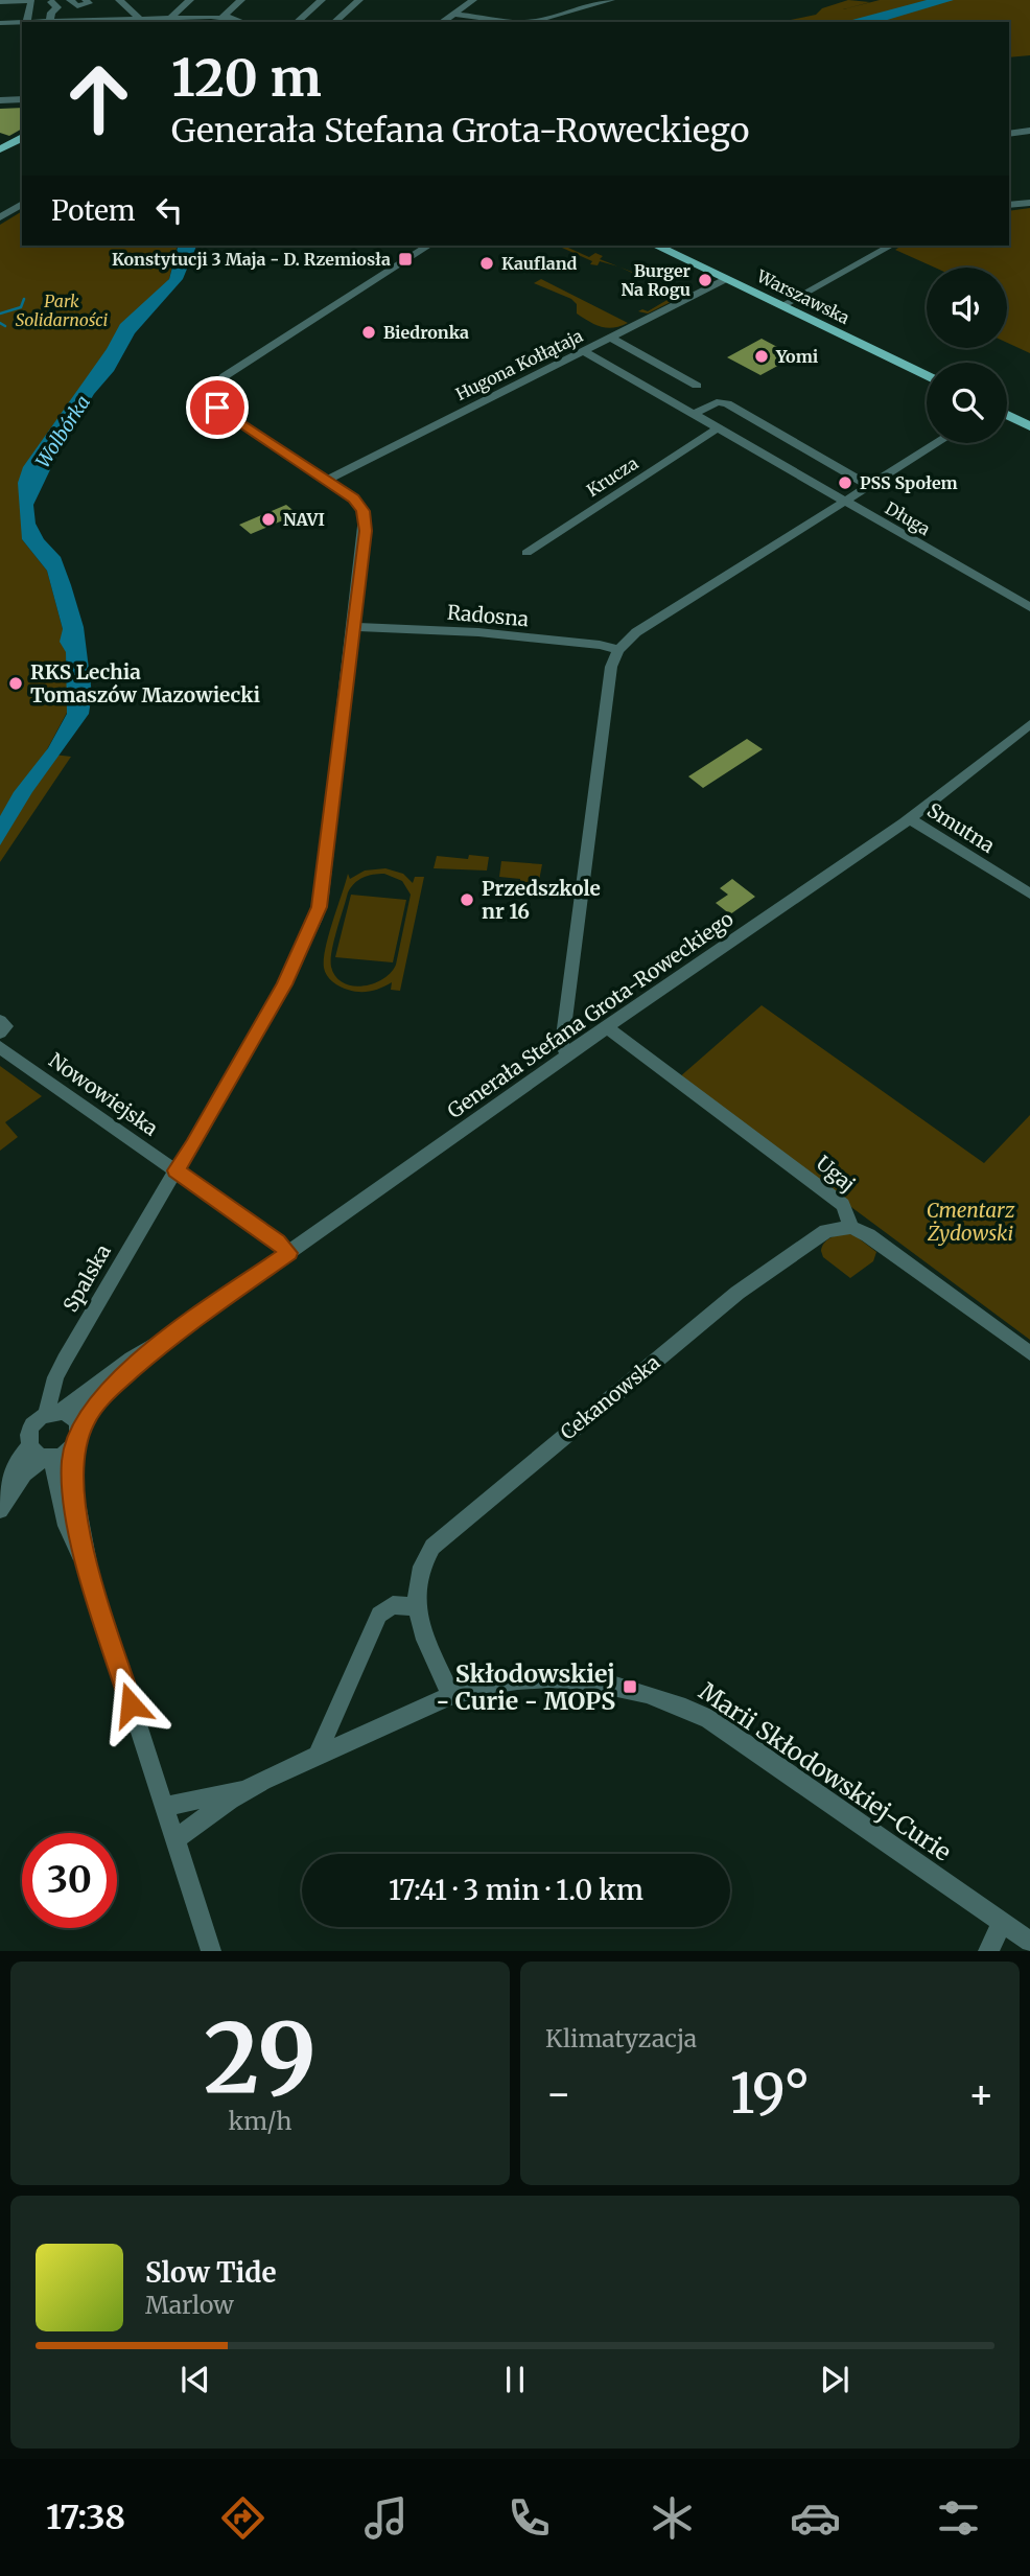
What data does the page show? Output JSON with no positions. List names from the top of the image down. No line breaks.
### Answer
{"streets":{"main road":["Warszawska"],"street":["Hugona Kołłątaja","Krucza","Długa","Radosna","Smutna","Generała Stefana Grota-Roweckiego","Nowowiejska","Ugaj","Spalska","Cekanowska","Marii Skłodowskiej-Curie"]},"crossings":[["Warszawska","Hugona Kołłątaja"],["Hugona Kołłątaja","Długa"],["Hugona Kołłątaja","Spalska"],["Krucza","Długa"],["Radosna","Spalska"],["Smutna","Generała Stefana Grota-Roweckiego"],["Generała Stefana Grota-Roweckiego","Nowowiejska"],["Generała Stefana Grota-Roweckiego","Ugaj"],["Generała Stefana Grota-Roweckiego","Spalska"],["Nowowiejska","Spalska"],["Ugaj","Cekanowska"],["Cekanowska","Marii Skłodowskiej-Curie"]],"water":["Wolbórka"],"parks":["Park Solidarności","Cmentarz Żydowski"],"places":{"transit":["Konstytucji 3 Maja - D. Rzemiosła","Skłodowskiej - Curie - MOPS"],"other":["Kaufland","Burger Na Rogu","Biedronka","Yomi","PSS Społem","NAVI","RKS Lechia Tomaszów Mazowiecki","Przedszkole nr 16"]},"page":{"turn":["120 m","Generała Stefana Grota-Roweckiego"],"then":"Potem","limit":"30","trip":"17:41 · 3 min · 1.0 km","tile":[["29","km/h"],"Klimatyzacja"],"heat":["−","19°","+"],"song":["Slow Tide","Marlow"],"tabs":"17:38"}}
